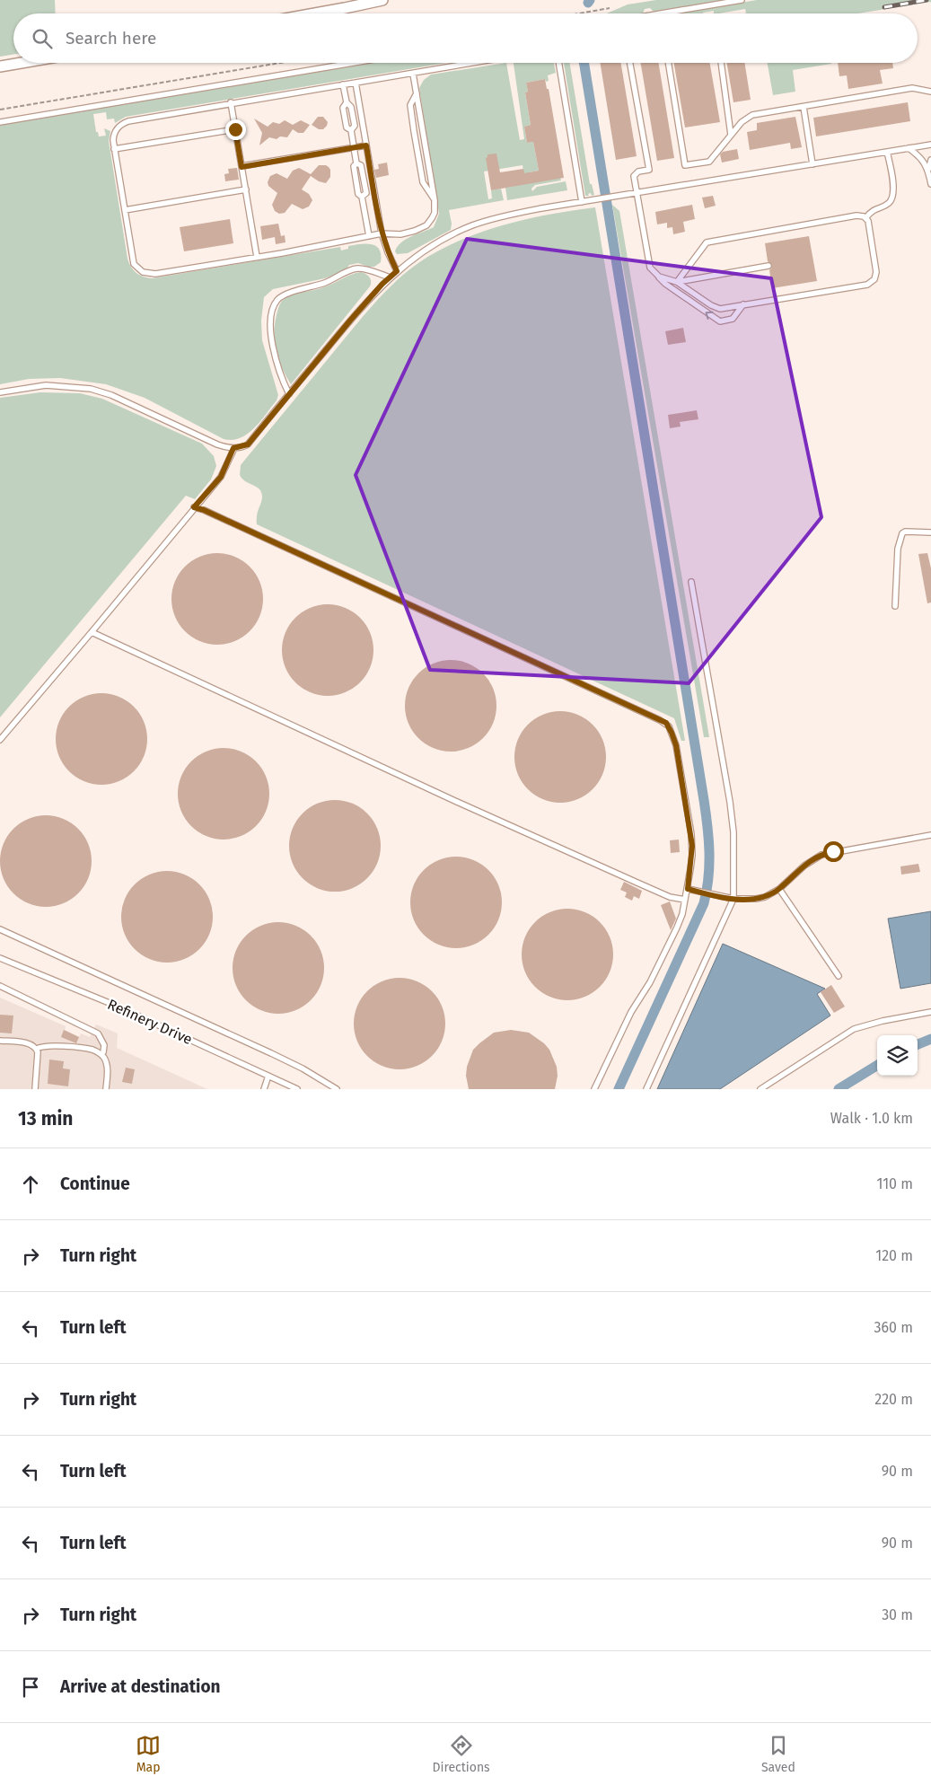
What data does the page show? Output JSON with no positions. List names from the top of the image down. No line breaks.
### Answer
{"streets":{"lane":["Refinery Drive"]},"page":{"search":"Search here","heading":["13 min","Walk · 1.0 km"],"list":[["Continue","110 m"],["Turn right","120 m"],["Turn left","360 m"],["Turn right","220 m"],["Turn left","90 m"],["Turn left","90 m"],["Turn right","30 m"],"Arrive at destination"],"nav":["Map","Directions","Saved"]}}
